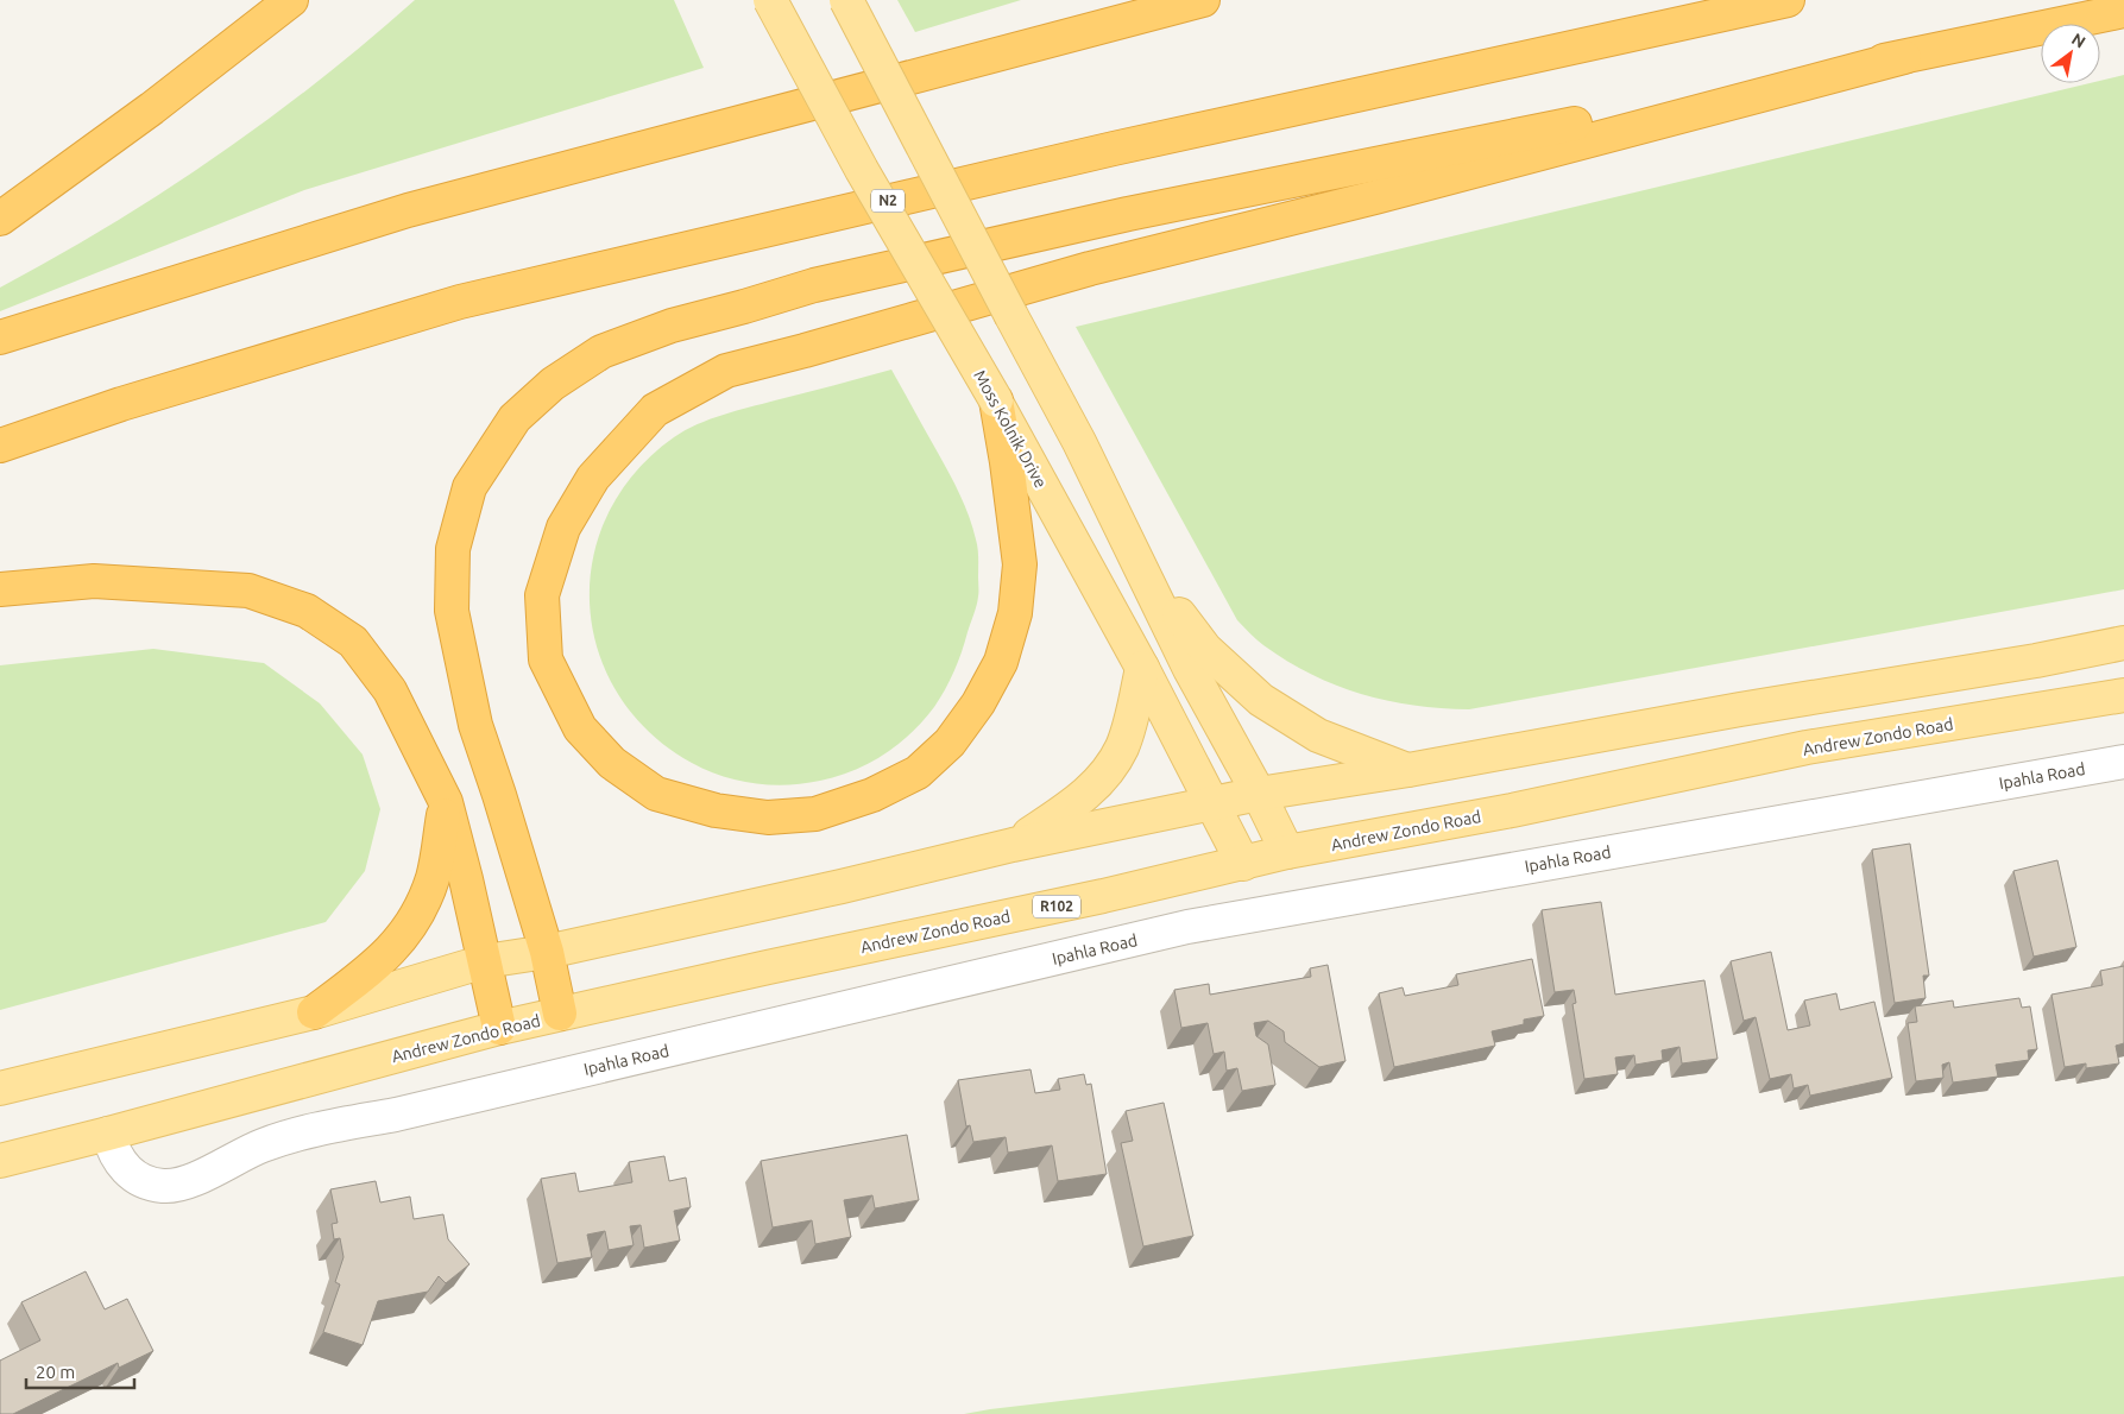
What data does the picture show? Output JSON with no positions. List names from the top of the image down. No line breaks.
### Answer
{"streets":{"highway":["N2"],"main road":["Moss Kolnik Drive","Andrew Zondo Road","R102"],"street":["Ipahla Road"]},"crossings":[["Moss Kolnik Drive","Andrew Zondo Road"],["Andrew Zondo Road","Ipahla Road"]],"scale_bar":"20 m","north":"top right"}
